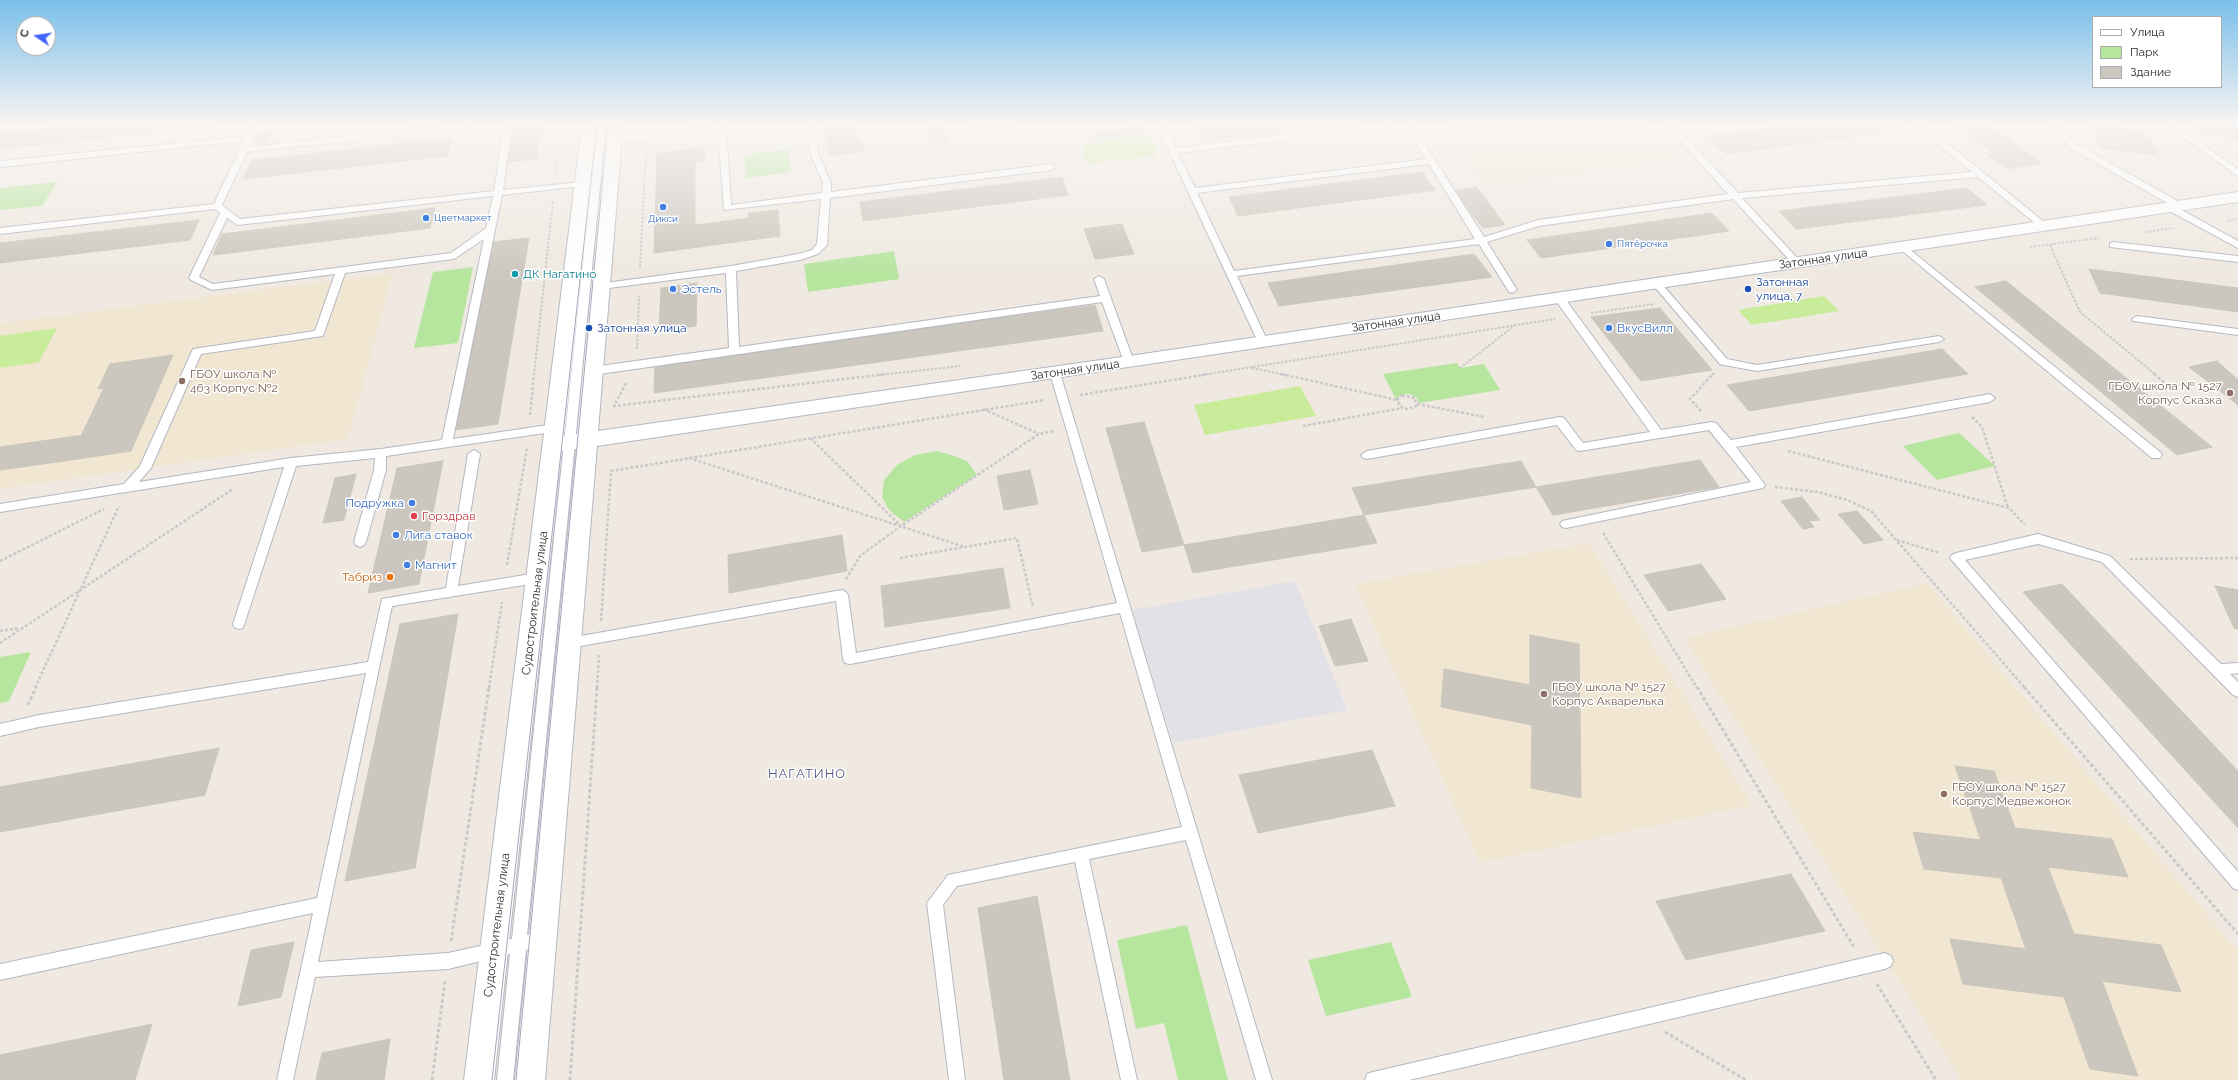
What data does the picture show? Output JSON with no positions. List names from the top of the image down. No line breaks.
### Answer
{"streets":{"street":["Затонная улица","Судостроительная улица"]},"crossings":[["Затонная улица","Судостроительная улица"]],"districts":["НАГАТИНО"],"places":["Дикси","Цветмаркет","Пятёрочка","ДК Нагатино","Эстель","Затонная улица, 7","Затонная улица","ВкусВилл","ГБОУ школа № 463 Корпус №2","ГБОУ школа № 1527 Корпус Сказка","Подружка","Горздрав","Лига ставок","Магнит","Табриз","ГБОУ школа № 1527 Корпус Акварелька","ГБОУ школа № 1527 Корпус Медвежонок"],"legend":["Улица","Парк","Здание"],"north":"left"}
